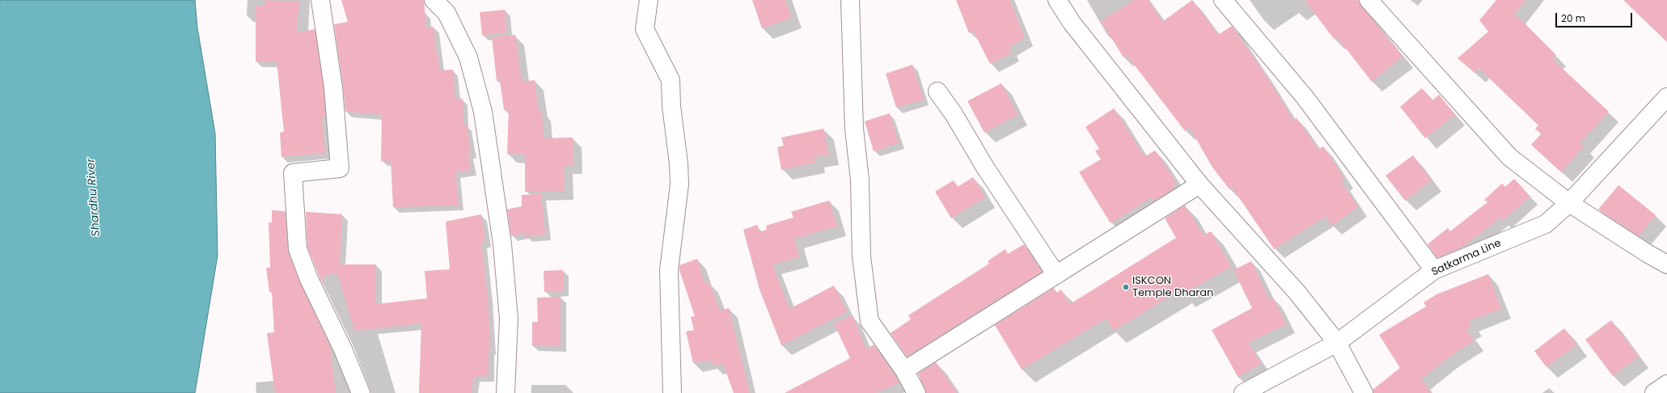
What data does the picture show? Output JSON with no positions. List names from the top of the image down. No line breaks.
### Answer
{"streets":{"street":["Satkarma Line"]},"water":["Shardhu River"],"places":["ISKCON Temple Dharan"],"scale_bar":"20 m"}
